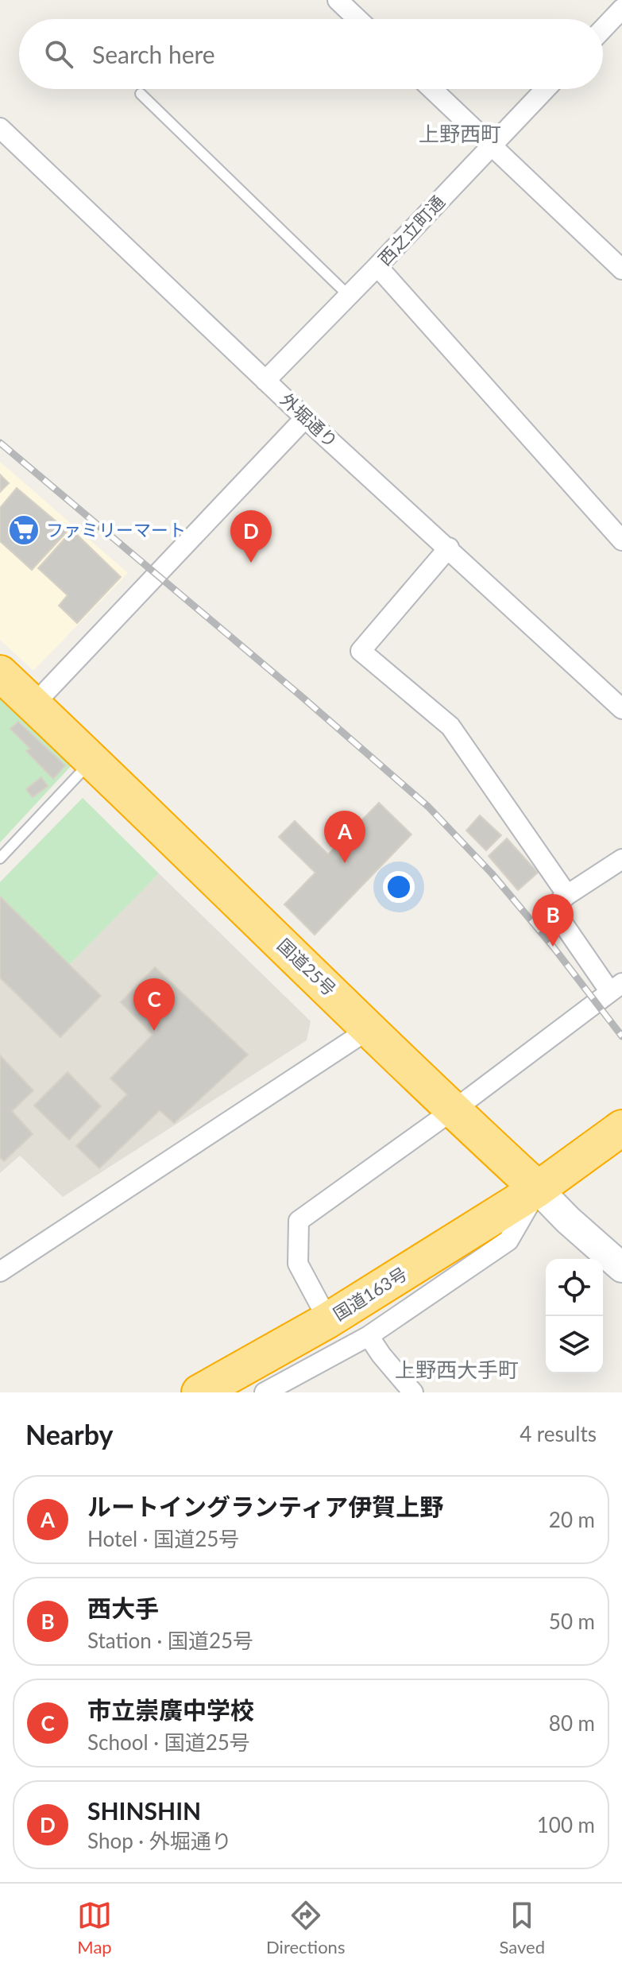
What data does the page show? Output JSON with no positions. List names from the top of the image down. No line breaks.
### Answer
{"streets":{"highway":["国道25号","国道163号"],"street":["西之立町通","外堀通り"]},"crossings":[["西之立町通","外堀通り"],["国道25号","国道163号"]],"districts":["上野西町","上野西大手町"],"places":{"supermarket":["ファミリーマート"]},"page":{"search":"Search here","pins":["D","A","B","C"],"heading":["Nearby","4 results"],"list":[{"mark":"A","name":"ルートイングランティア伊賀上野","note":"Hotel · 国道25号","value":"20 m"},{"mark":"B","name":"西大手","note":"Station · 国道25号","value":"50 m"},{"mark":"C","name":"市立崇廣中学校","note":"School · 国道25号","value":"80 m"},{"mark":"D","name":"SHINSHIN","note":"Shop · 外堀通り","value":"100 m"}],"nav":["Map","Directions","Saved"]}}
